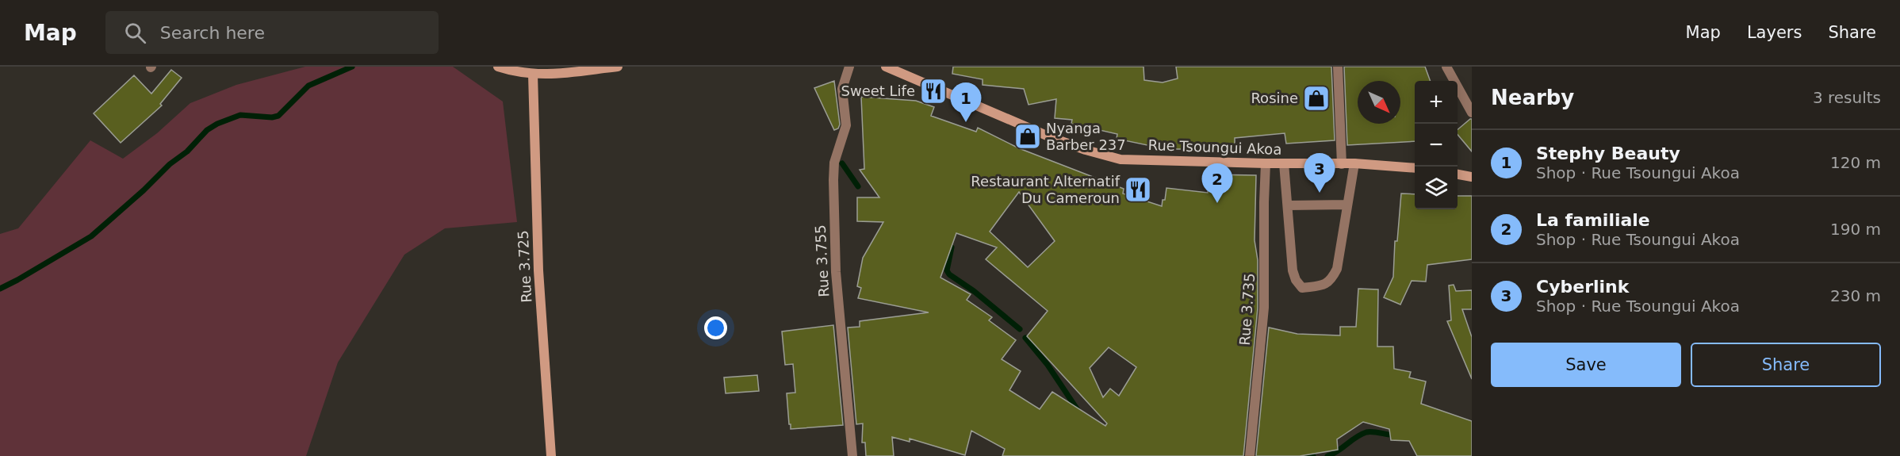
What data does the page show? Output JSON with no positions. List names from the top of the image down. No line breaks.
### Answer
{"streets":{"main road":["Rue Tsoungui Akoa","Rue 3.725"],"street":["Rue 3.755","Rue 3.735"]},"crossings":[["Rue Tsoungui Akoa","Rue 3.735"]],"places":{"restaurant":["Sweet Life","Restaurant Alternatif Du Cameroun"],"shop":["Rosine","Nyanga Barber 237"]},"north":"bottom right","page":{"header":"Map","search":"Search here","nav":["Map","Layers","Share"],"heading":["Nearby","3 results"],"map_buttons":["+","−"],"pins":["1","3","2"],"list":[{"mark":"1","name":"Stephy Beauty","note":"Shop · Rue Tsoungui Akoa","value":"120 m"},{"mark":"2","name":"La familiale","note":"Shop · Rue Tsoungui Akoa","value":"190 m"},{"mark":"3","name":"Cyberlink","note":"Shop · Rue Tsoungui Akoa","value":"230 m"}],"buttons":["Save","Share"]}}
